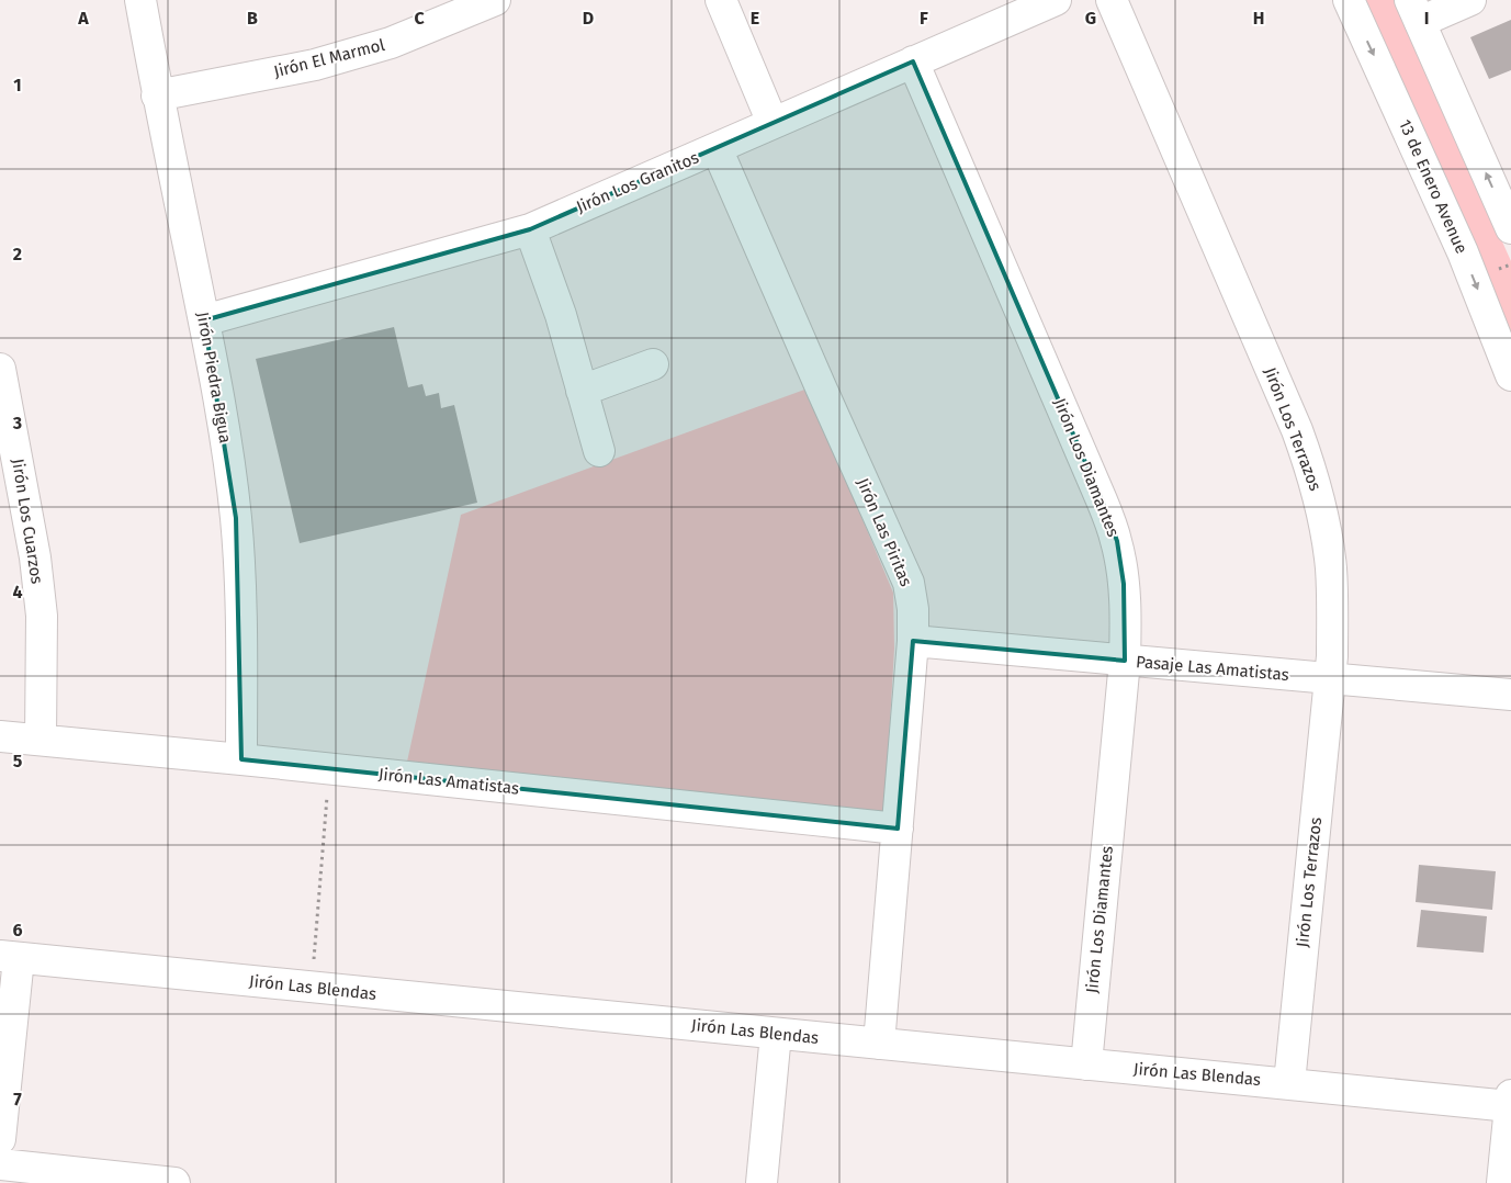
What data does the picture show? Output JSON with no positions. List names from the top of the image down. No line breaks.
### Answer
{"streets":{"street":["Jirón El Marmol","Jirón Los Granitos","13 de Enero Avenue","Jirón Piedra Bigua","Jirón Los Terrazos","Jirón Los Diamantes","Jirón Los Cuarzos","Jirón Las Piritas","Pasaje Las Amatistas","Jirón Las Amatistas","Jirón Las Blendas"]},"crossings":[["Jirón El Marmol","Jirón Piedra Bigua"],["Jirón Los Granitos","Jirón Piedra Bigua"],["Jirón Los Granitos","Jirón Los Diamantes"],["Jirón Los Granitos","Jirón Las Piritas"],["Jirón Piedra Bigua","Jirón Las Amatistas"],["Jirón Los Terrazos","Pasaje Las Amatistas"],["Jirón Los Terrazos","Jirón Las Blendas"],["Jirón Los Diamantes","Pasaje Las Amatistas"],["Jirón Los Diamantes","Jirón Las Blendas"],["Jirón Los Cuarzos","Jirón Las Amatistas"],["Jirón Las Piritas","Pasaje Las Amatistas"],["Jirón Las Piritas","Jirón Las Amatistas"],["Jirón Las Piritas","Jirón Las Blendas"]],"grid":{"columns":["A","B","C","D","E","F","G","H","I"],"rows":["1","2","3","4","5","6","7"]}}
